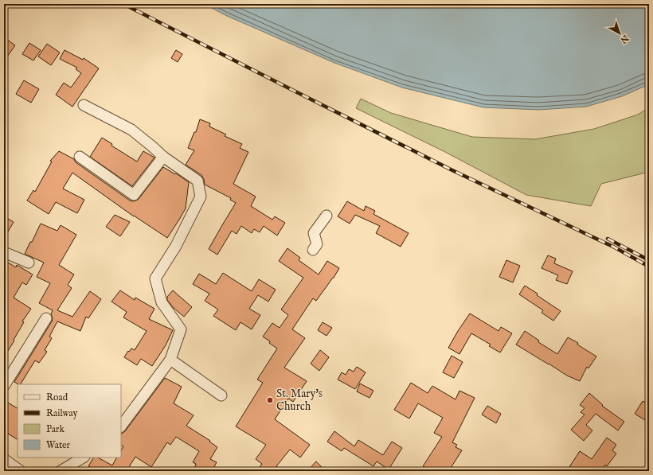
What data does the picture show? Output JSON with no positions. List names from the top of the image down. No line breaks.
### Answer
{"places":["St. Mary's Church"],"legend":["Road","Railway","Park","Water"],"north":"bottom right"}
